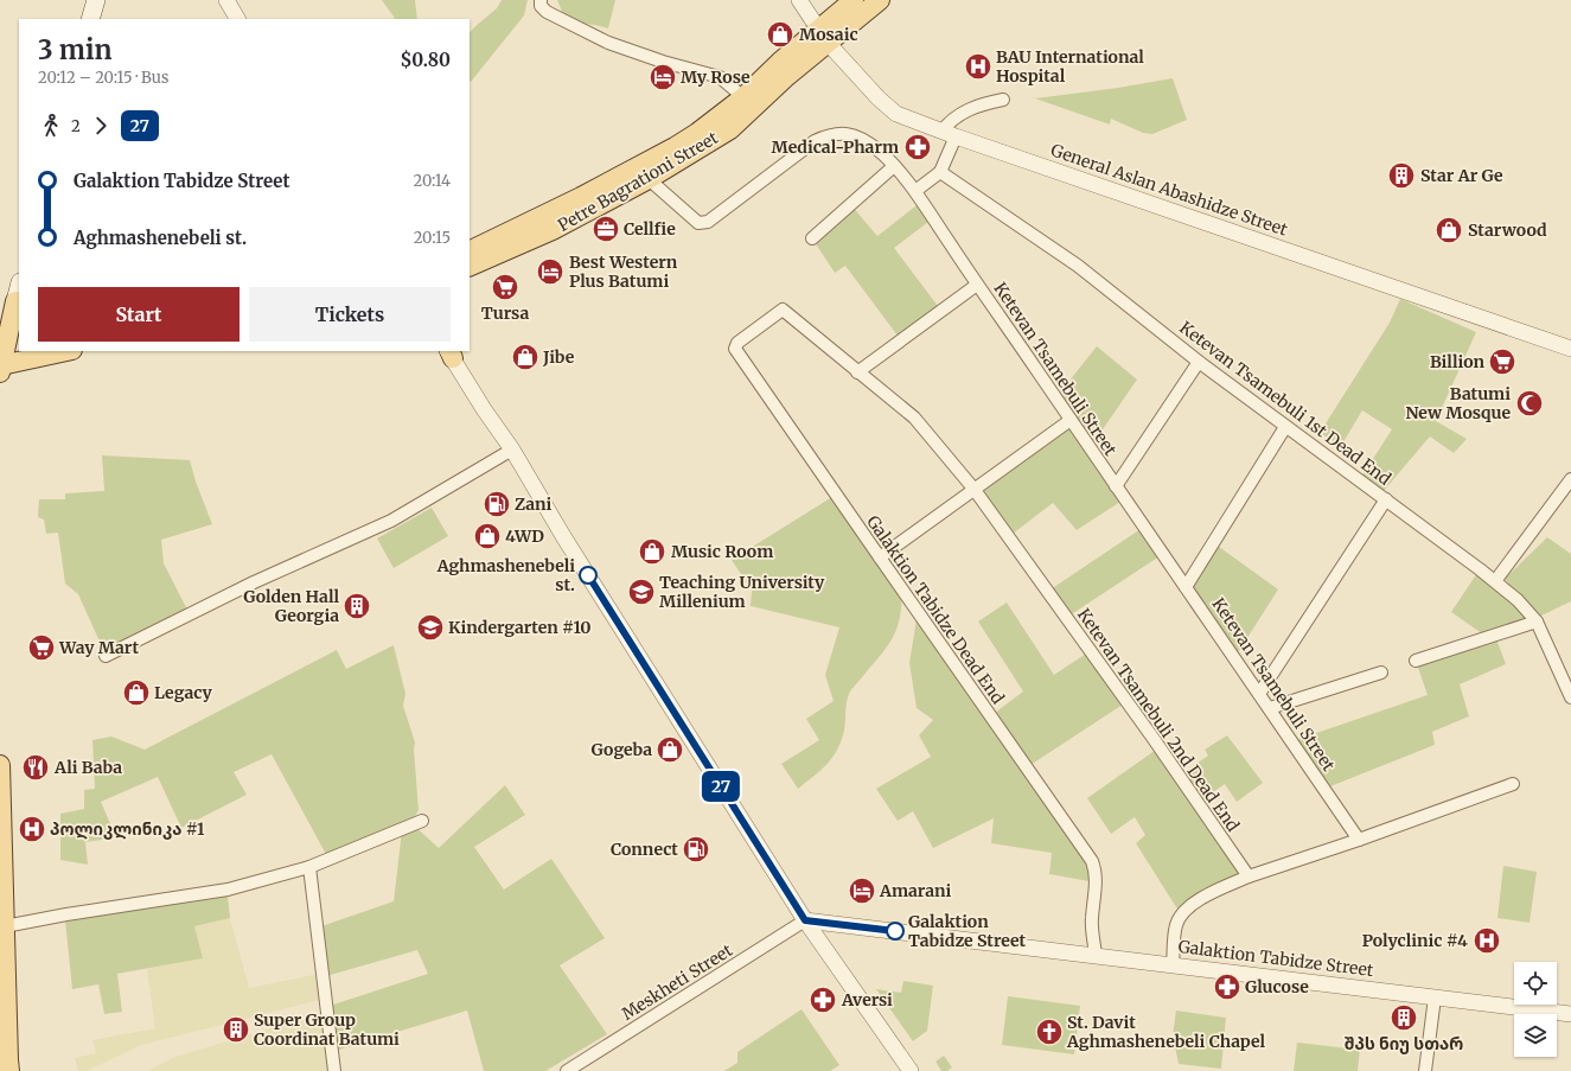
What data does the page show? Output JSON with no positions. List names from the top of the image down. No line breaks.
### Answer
{"streets":{"main road":["Petre Bagrationi Street"],"street":["General Aslan Abashidze Street","Ketevan Tsamebuli Street","Ketevan Tsamebuli 1st Dead End","Galaktion Tabidze Dead End","Ketevan Tsamebuli 2nd Dead End","Galaktion Tabidze Street","Meskheti Street"]},"crossings":[["Petre Bagrationi Street","General Aslan Abashidze Street"],["Petre Bagrationi Street","Ketevan Tsamebuli Street"],["Galaktion Tabidze Dead End","Ketevan Tsamebuli 2nd Dead End"],["Galaktion Tabidze Dead End","Galaktion Tabidze Street"],["Galaktion Tabidze Street","Meskheti Street"]],"places":{"shop":["Mosaic","Starwood","Jibe","4WD","Music Room","Legacy","Gogeba"],"hospital":["BAU International Hospital","პოლიკლინიკა #1","Polyclinic #4"],"hotel":["My Rose","Best Western Plus Batumi","Amarani"],"pharmacy":["Medical-Pharm","Glucose","Aversi"],"building":["Star Ar Ge","Golden Hall Georgia","შპს ნიუ სთარ","Super Group Coordinat Batumi"],"office":["Cellfie"],"supermarket":["Tursa","Billion","Way Mart"],"mosque":["Batumi New Mosque"],"fuel station":["Zani","Connect"],"other":["Aghmashenebeli st.","Galaktion Tabidze Street"],"school or university":["Teaching University Millenium","Kindergarten #10"],"restaurant":["Ali Baba"],"church":["St. Davit Aghmashenebeli Chapel"]},"lines":["bus line 27"],"page":{"on_map":"27","heading":["3 min","20:12 – 20:15 · Bus","$0.80"],"legs":["2","27"],"list":[{"name":"Galaktion Tabidze Street","value":"20:14"},{"name":"Aghmashenebeli st.","value":"20:15"}],"buttons":["Start","Tickets"]}}
